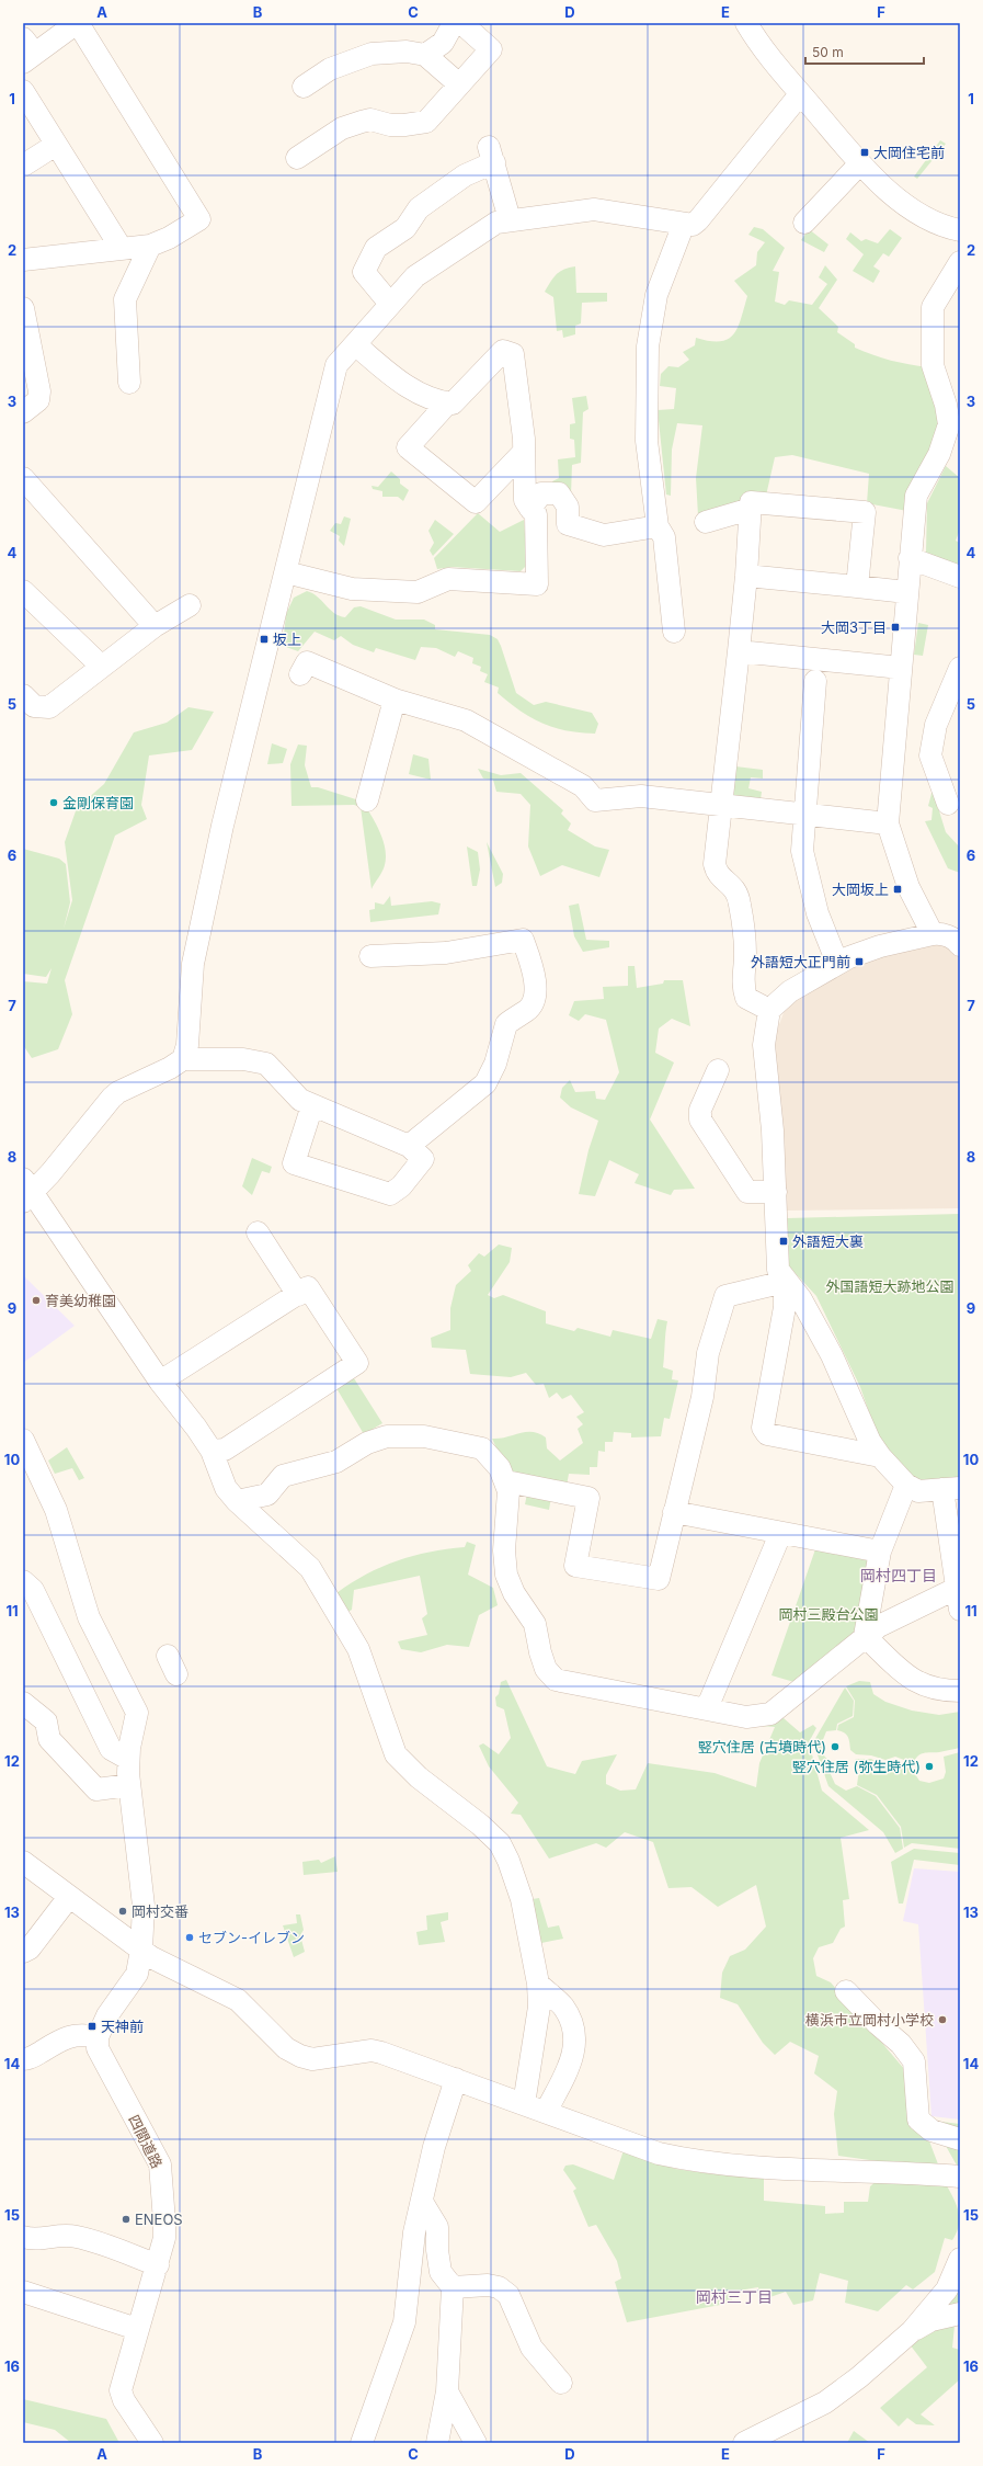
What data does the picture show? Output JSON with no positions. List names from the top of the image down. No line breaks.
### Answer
{"streets":{"street":["四間道路"]},"districts":["岡村四丁目","岡村三丁目"],"parks":["外国語短大跡地公園","岡村三殿台公園"],"places":{"transit":["大岡住宅前","大岡3丁目","坂上","大岡坂上","外語短大正門前","外語短大裏","天神前"],"other":["金剛保育園","育美幼稚園","竪穴住居 (古墳時代)","竪穴住居 (弥生時代)","岡村交番","セブン-イレブン","横浜市立岡村小学校","ENEOS"]},"scale_bar":"50 m","grid":{"columns":["A","B","C","D","E","F"],"rows":["1","2","3","4","5","6","7","8","9","10","11","12","13","14","15","16"]}}
